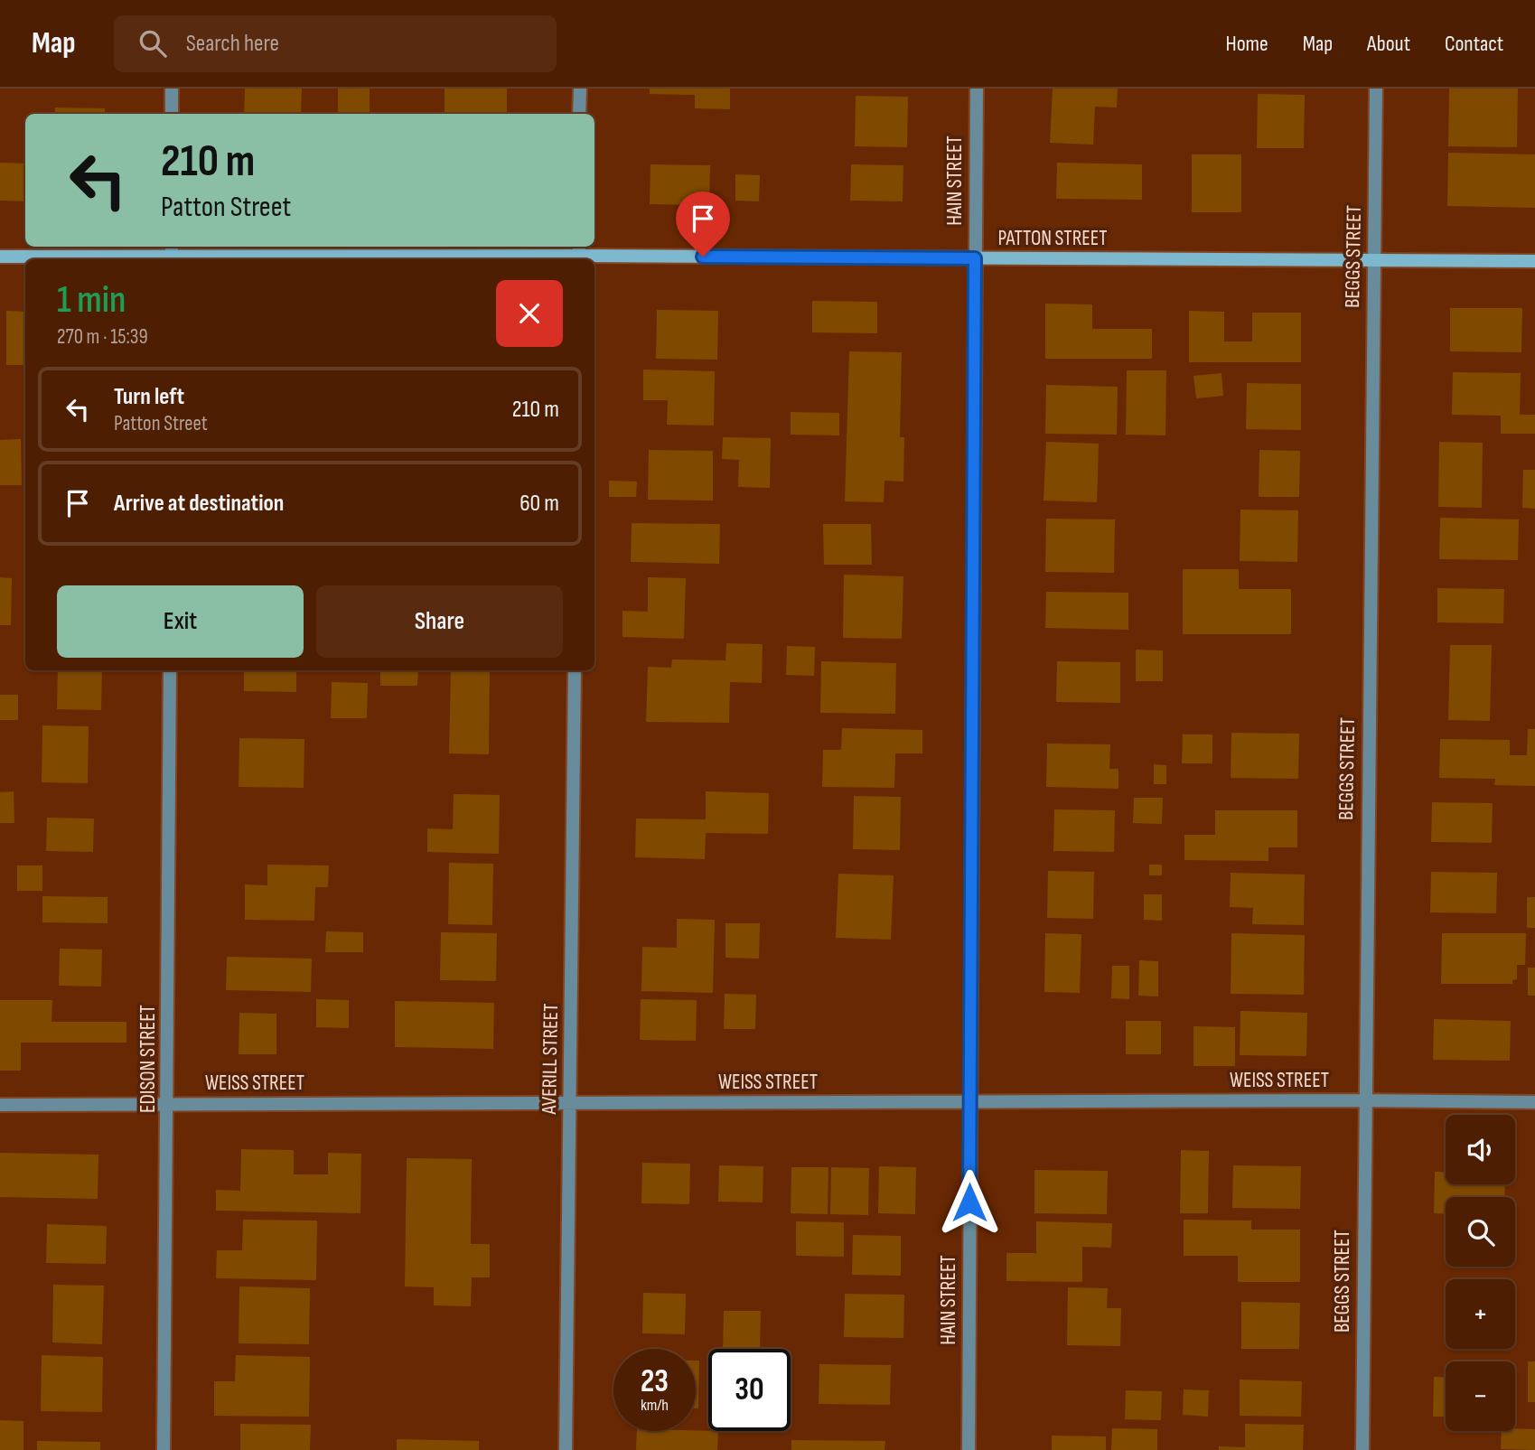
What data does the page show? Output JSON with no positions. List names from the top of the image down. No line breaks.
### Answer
{"streets":{"street":["HAIN STREET","PATTON STREET","BEGGS STREET","EDISON STREET","AVERILL STREET","WEISS STREET"]},"crossings":[["HAIN STREET","PATTON STREET"],["HAIN STREET","WEISS STREET"],["PATTON STREET","BEGGS STREET"],["BEGGS STREET","WEISS STREET"],["EDISON STREET","WEISS STREET"],["AVERILL STREET","WEISS STREET"]],"page":{"header":"Map","search":"Search here","nav":["Home","Map","About","Contact"],"turn":["210 m","Patton Street"],"heading":["1 min","270 m · 15:39"],"list":[{"name":"Turn left","note":"Patton Street","value":"210 m"},{"name":"Arrive at destination","value":"60 m"}],"buttons":["Exit","Share"],"map_buttons":["+","−"],"speed":"23 km/h","limit":"30"}}
